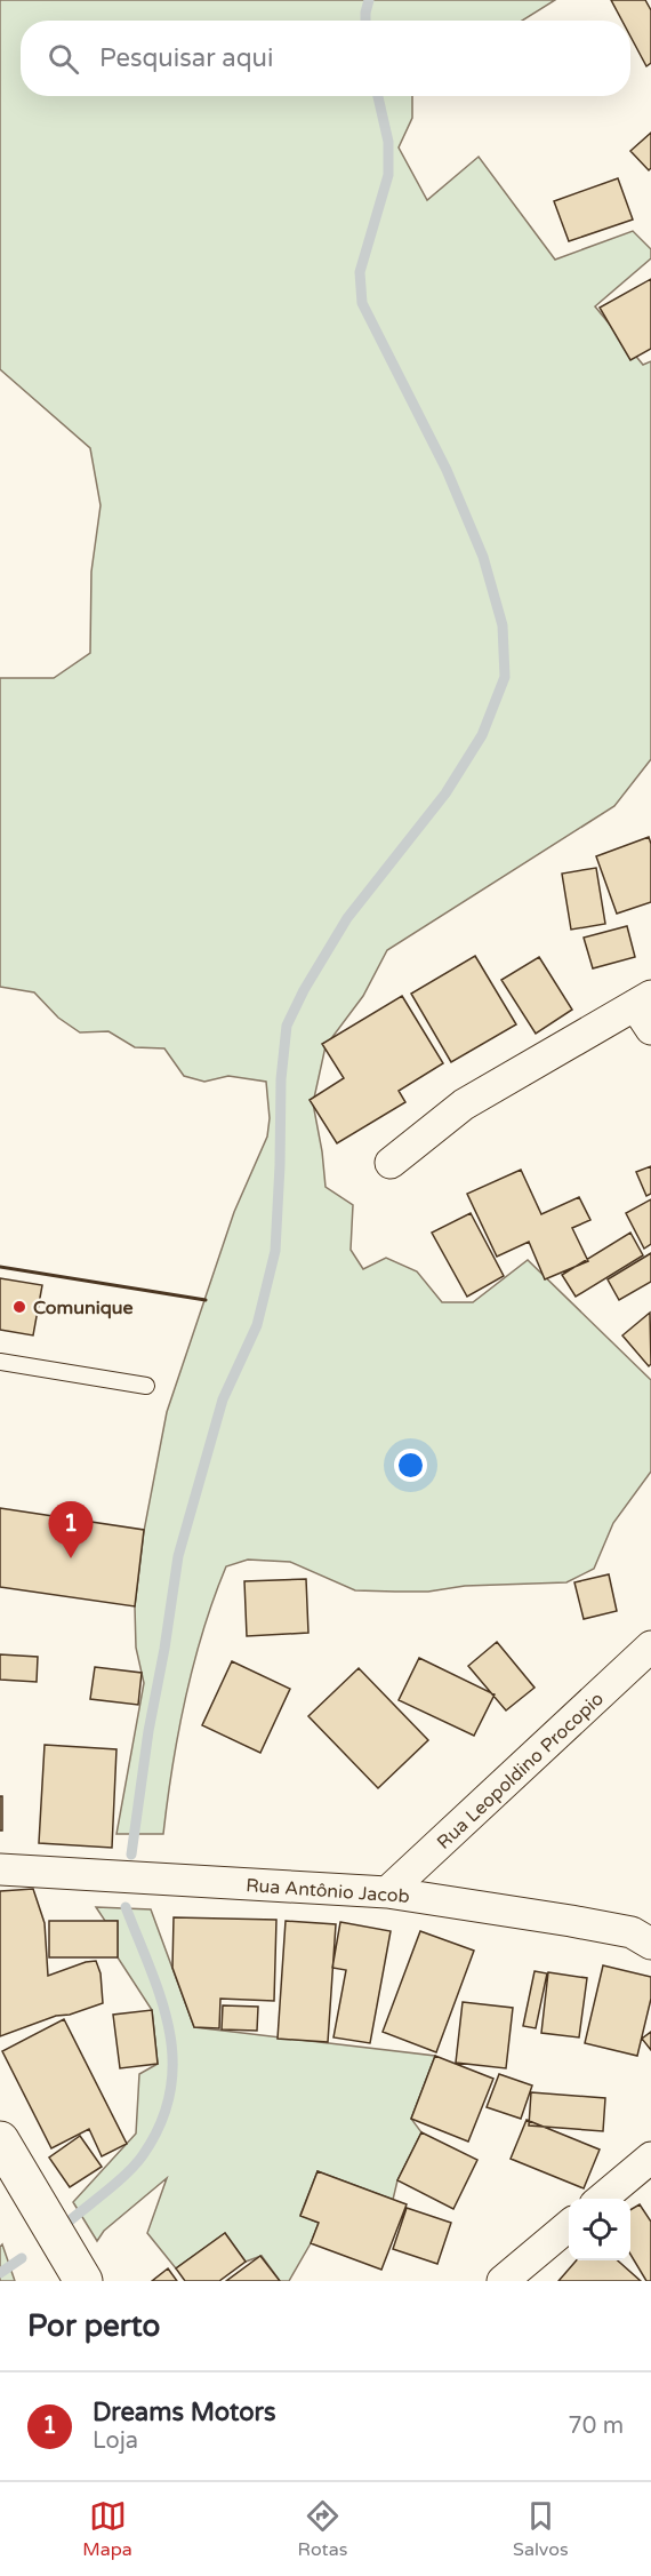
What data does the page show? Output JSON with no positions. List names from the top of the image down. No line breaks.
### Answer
{"streets":{"street":["Rua Leopoldino Procopio","Rua Antônio Jacob"]},"crossings":[["Rua Leopoldino Procopio","Rua Antônio Jacob"]],"places":["Comunique"],"page":{"search":"Pesquisar aqui","pins":"1","heading":"Por perto","list":[{"mark":"1","name":"Dreams Motors","note":"Loja","value":"70 m"}],"nav":["Mapa","Rotas","Salvos"]}}
